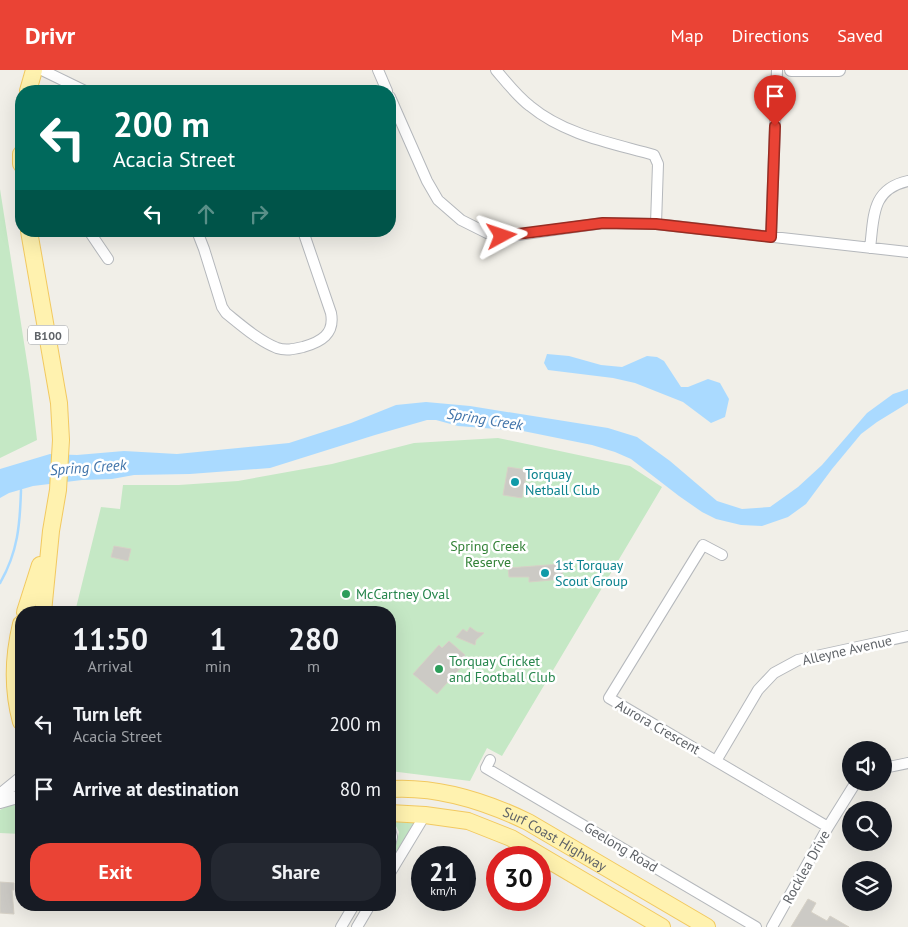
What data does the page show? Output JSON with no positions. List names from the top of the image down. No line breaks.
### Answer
{"streets":{"main road":["B100","Surf Coast Highway"],"street":["Alleyne Avenue","Aurora Crescent","Geelong Road","Rocklea Drive"]},"crossings":[["Alleyne Avenue","Aurora Crescent"],["Aurora Crescent","Rocklea Drive"]],"water":["Spring Creek"],"parks":["Spring Creek Reserve"],"places":["Torquay Netball Club","1st Torquay Scout Group","McCartney Oval","Torquay Cricket and Football Club"],"page":{"header":"Drivr","nav":["Map","Directions","Saved"],"turn":["200 m","Acacia Street"],"eta":["11:50","Arrival","1","min","280","m"],"list":[{"name":"Turn left","note":"Acacia Street","value":"200 m"},{"name":"Arrive at destination","value":"80 m"}],"buttons":["Exit","Share"],"speed":"21 km/h","limit":"30"}}
